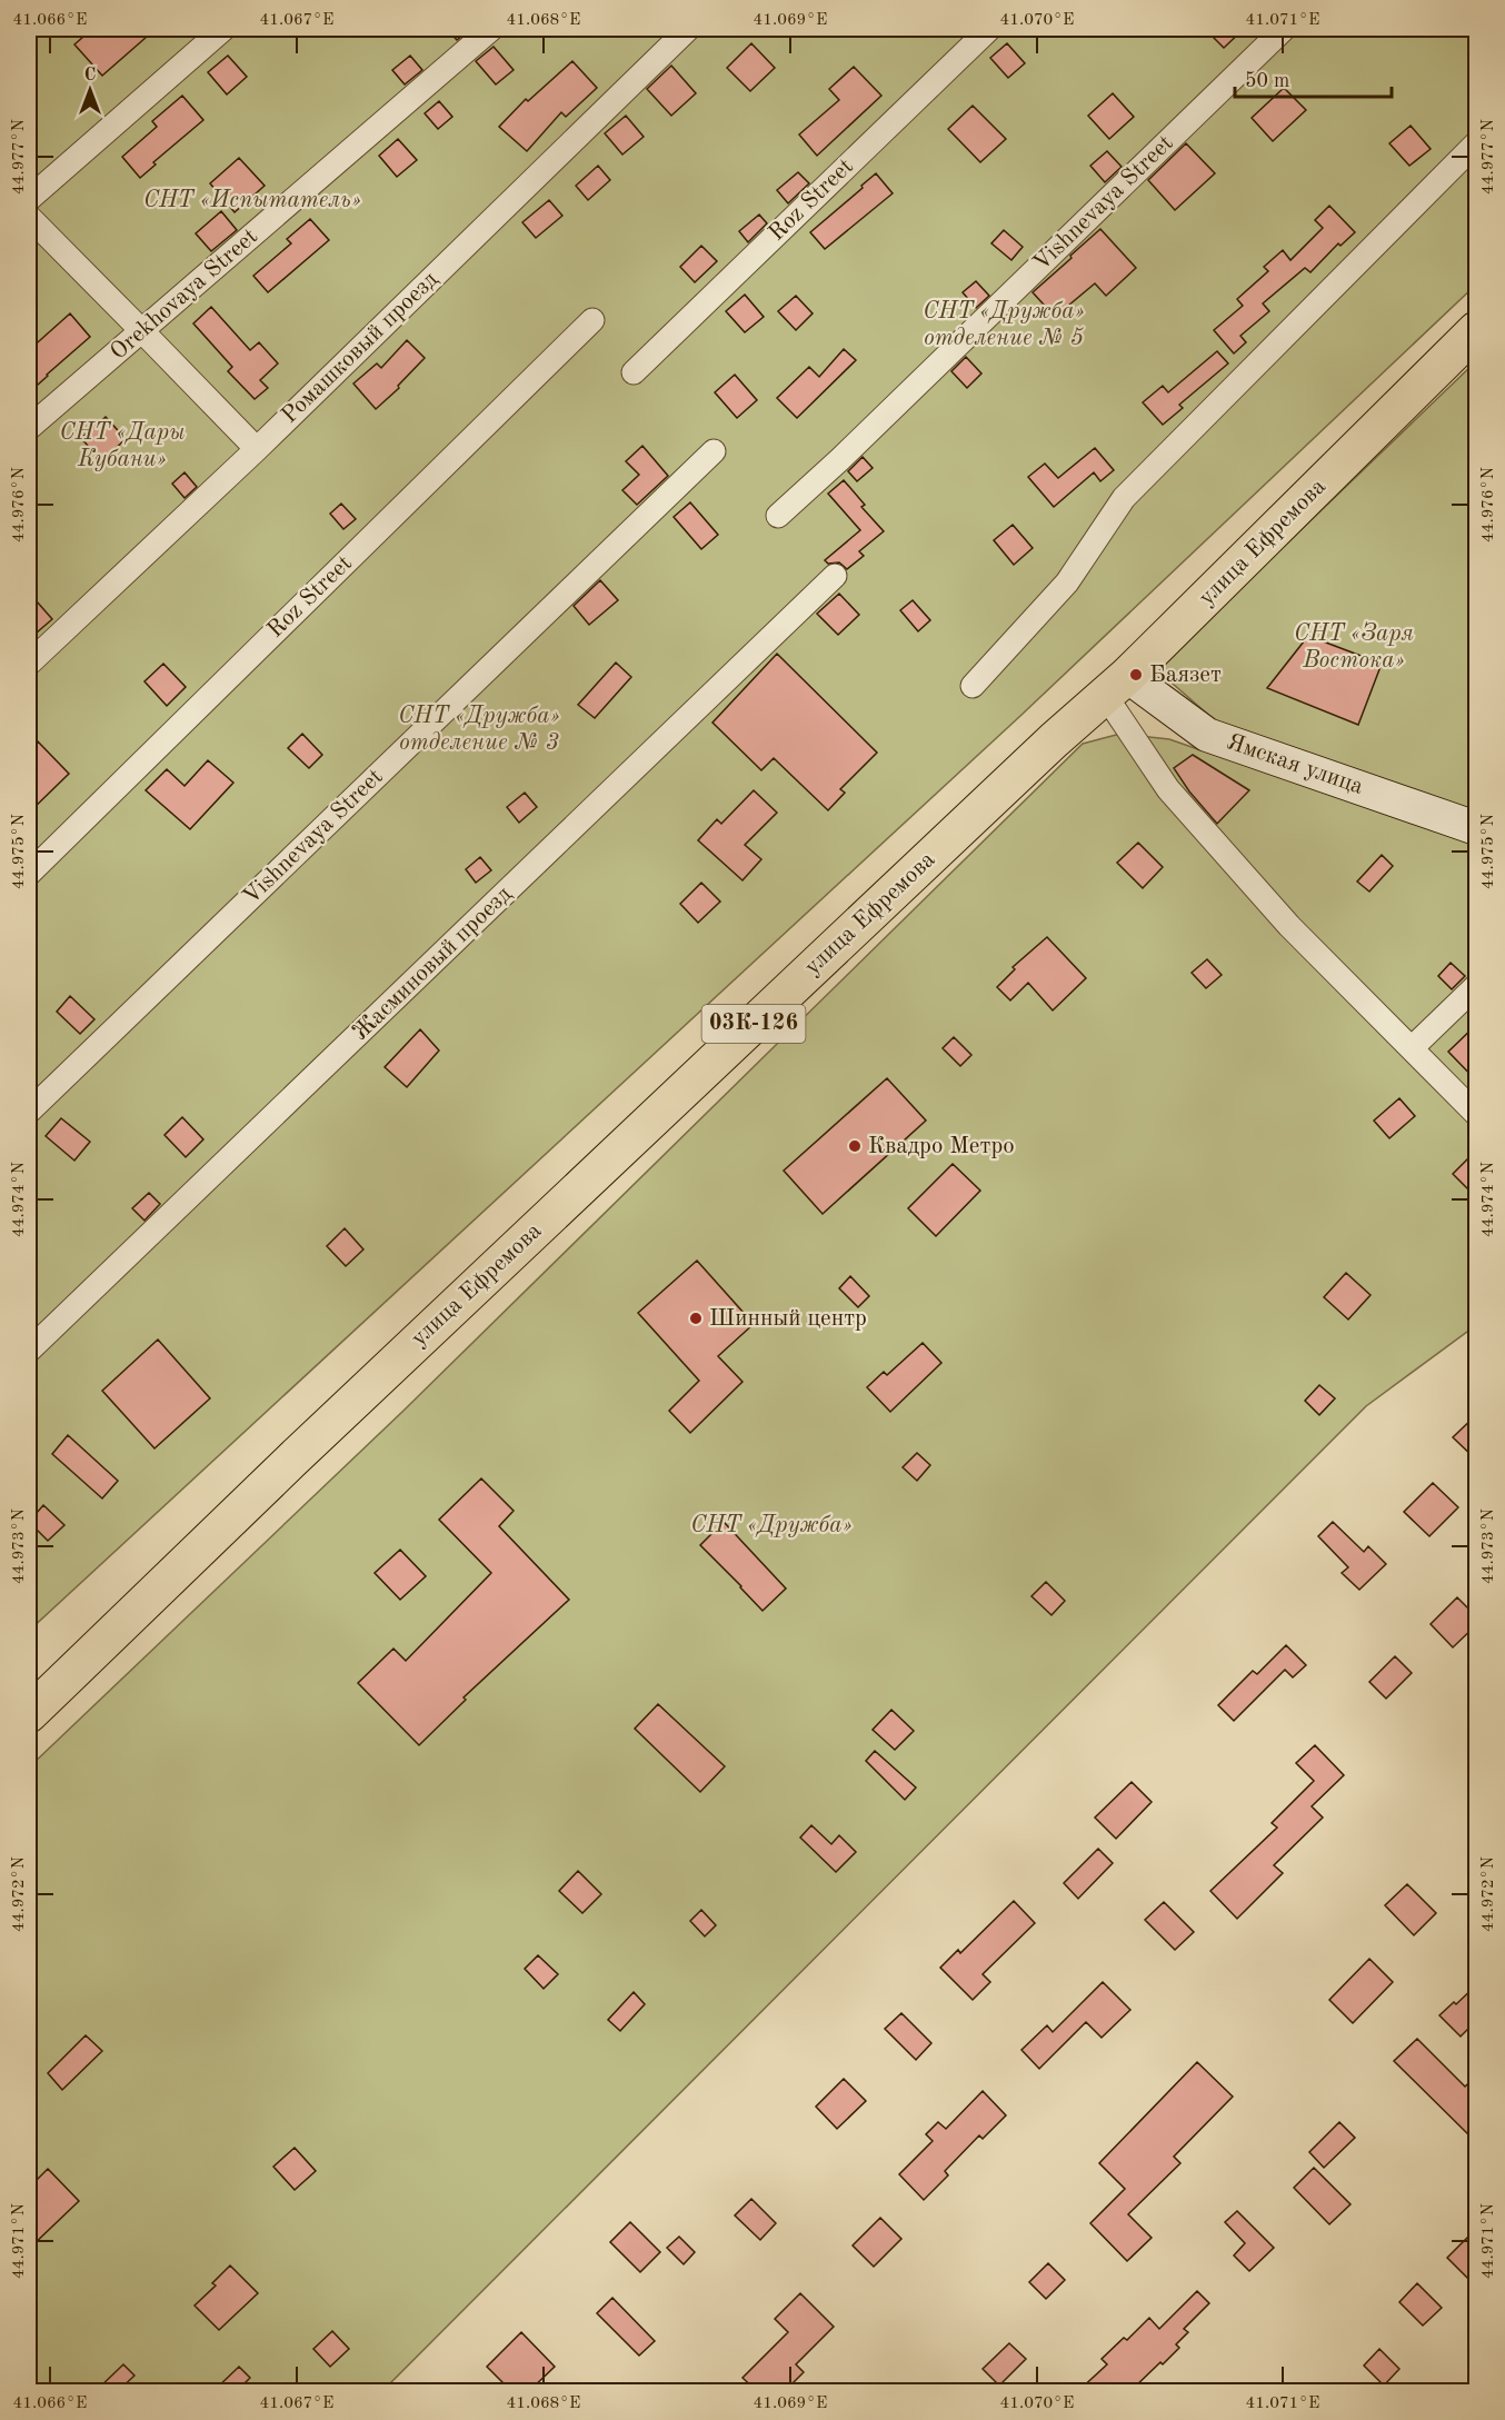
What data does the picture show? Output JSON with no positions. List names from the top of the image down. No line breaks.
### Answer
{"streets":{"main road":["улица Ефремова","03К-126"],"street":["Roz Street","Vishnevaya Street","Orekhovaya Street","Ромашковый проезд","Ямская улица","Жасминовый проезд"]},"crossings":[["улица Ефремова","Ямская улица"]],"parks":["СНТ «Испытатель»","СНТ «Дружба» отделение № 5","СНТ «Дары Кубани»","СНТ «Заря Востока»","СНТ «Дружба» отделение № 3","СНТ «Дружба»"],"places":["Баязет","Квадро Метро","Шинный центр"],"scale_bar":"50 m","north":"top","coordinates":["41.066°E","41.067°E","41.068°E","41.069°E","41.070°E","41.071°E","44.977°N","44.976°N","44.975°N","44.974°N","44.973°N","44.972°N","44.971°N"]}
